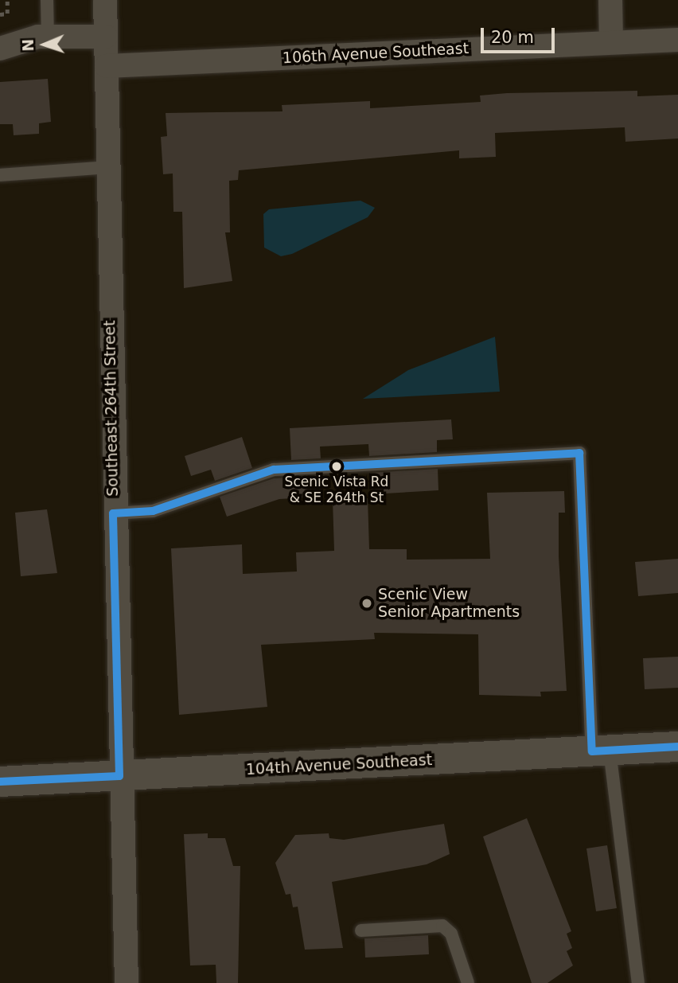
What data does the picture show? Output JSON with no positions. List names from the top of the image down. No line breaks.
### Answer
{"streets":{"street":["106th Avenue Southeast","Southeast 264th Street","104th Avenue Southeast"]},"crossings":[["106th Avenue Southeast","Southeast 264th Street"],["Southeast 264th Street","104th Avenue Southeast"]],"places":["Scenic Vista Rd & SE 264th St","Scenic View Senior Apartments"],"scale_bar":"20 m","north":"left"}
